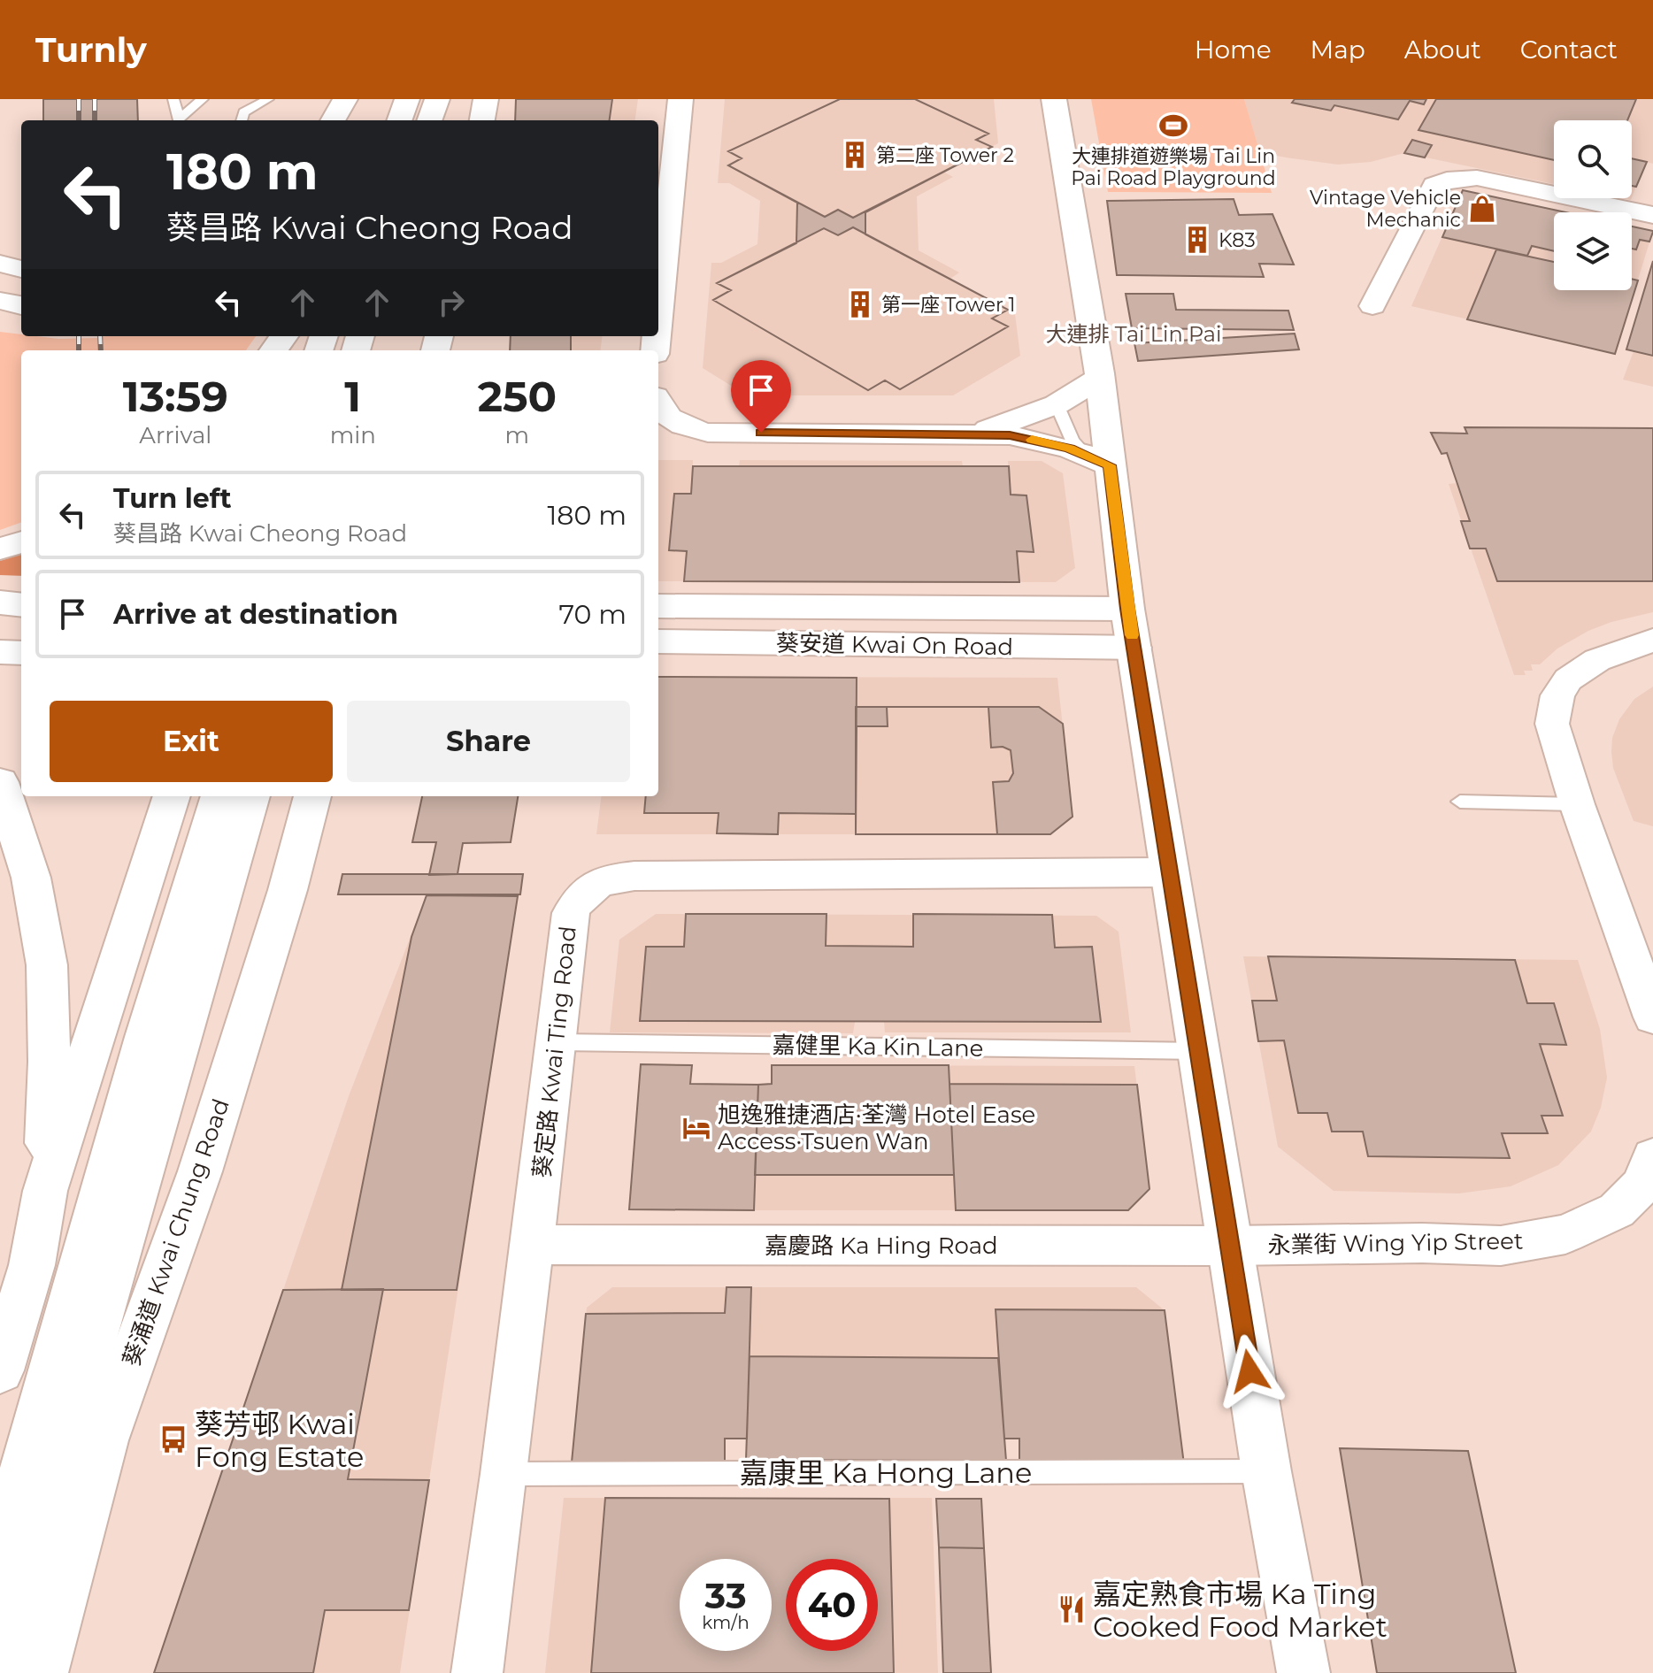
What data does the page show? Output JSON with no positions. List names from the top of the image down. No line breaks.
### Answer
{"streets":{"main road":["葵安道 Kwai On Road","葵涌道 Kwai Chung Road"],"street":["葵定路 Kwai Ting Road","永業街 Wing Yip Street","嘉慶路 Ka Hing Road"],"lane":["嘉健里 Ka Kin Lane","嘉康里 Ka Hong Lane"]},"crossings":[["嘉健里 Ka Kin Lane","葵定路 Kwai Ting Road"],["葵定路 Kwai Ting Road","嘉慶路 Ka Hing Road"],["葵定路 Kwai Ting Road","嘉康里 Ka Hong Lane"],["永業街 Wing Yip Street","嘉慶路 Ka Hing Road"]],"districts":["大連排 Tai Lin Pai"],"places":{"sports":["大連排道遊樂場 Tai Lin Pai Road Playground"],"building":["第二座 Tower 2","K83","第一座 Tower 1"],"shop":["Vintage Vehicle Mechanic"],"hotel":["旭逸雅捷酒店·荃灣 Hotel Ease Access·Tsuen Wan"],"bus stop":["葵芳邨 Kwai Fong Estate"],"restaurant":["嘉定熟食市場 Ka Ting Cooked Food Market"]},"page":{"header":"Turnly","nav":["Home","Map","About","Contact"],"turn":["180 m","葵昌路 Kwai Cheong Road"],"eta":["13:59","Arrival","1","min","250","m"],"list":[{"name":"Turn left","note":"葵昌路 Kwai Cheong Road","value":"180 m"},{"name":"Arrive at destination","value":"70 m"}],"buttons":["Exit","Share"],"speed":"33 km/h","limit":"40"}}
